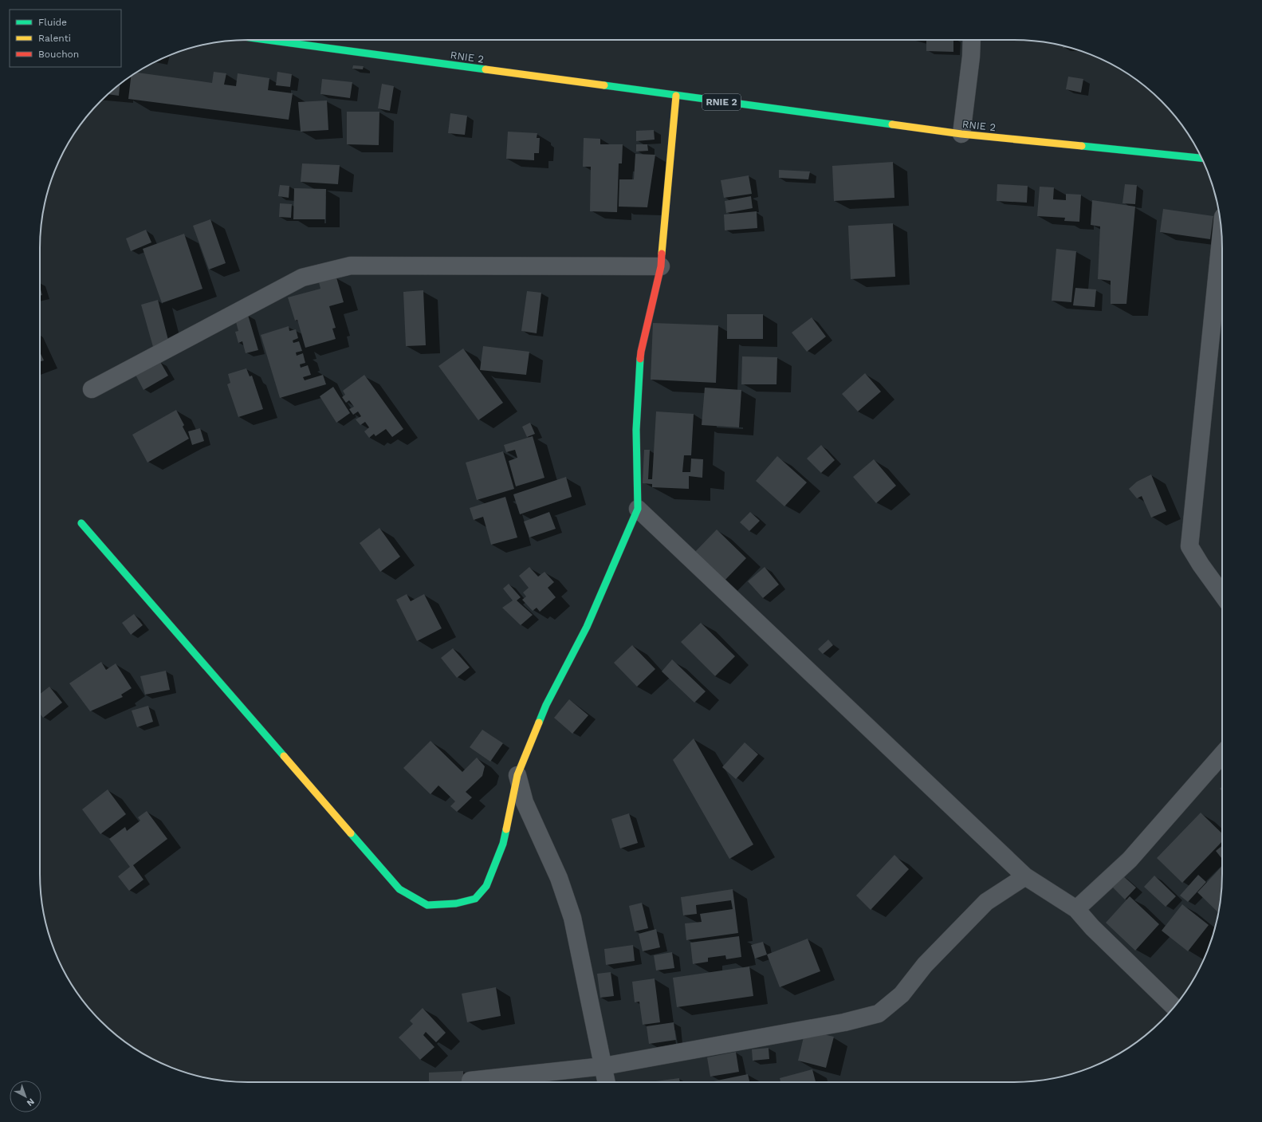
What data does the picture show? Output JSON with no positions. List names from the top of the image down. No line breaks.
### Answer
{"streets":{"main road":["RNIE 2"]},"legend":["Fluide","Ralenti","Bouchon"],"north":"bottom right"}
